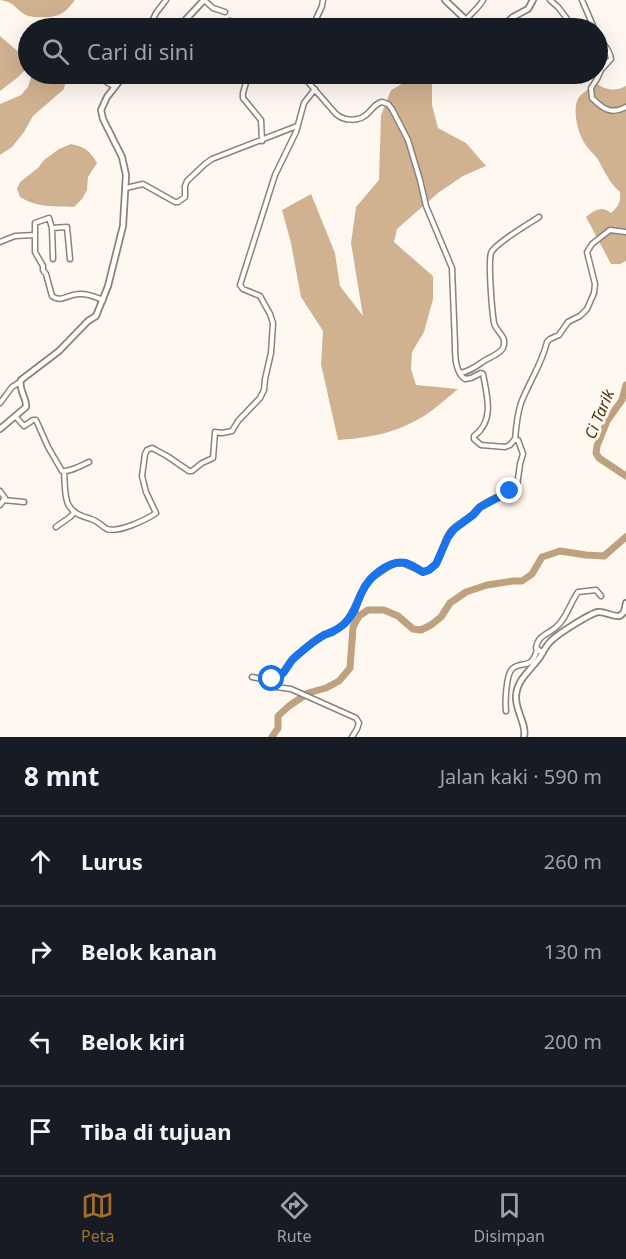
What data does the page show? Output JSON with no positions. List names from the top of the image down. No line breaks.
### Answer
{"water":["Ci Tarik"],"page":{"search":"Cari di sini","heading":["8 mnt","Jalan kaki · 590 m"],"list":[["Lurus","260 m"],["Belok kanan","130 m"],["Belok kiri","200 m"],"Tiba di tujuan"],"nav":["Peta","Rute","Disimpan"]}}
